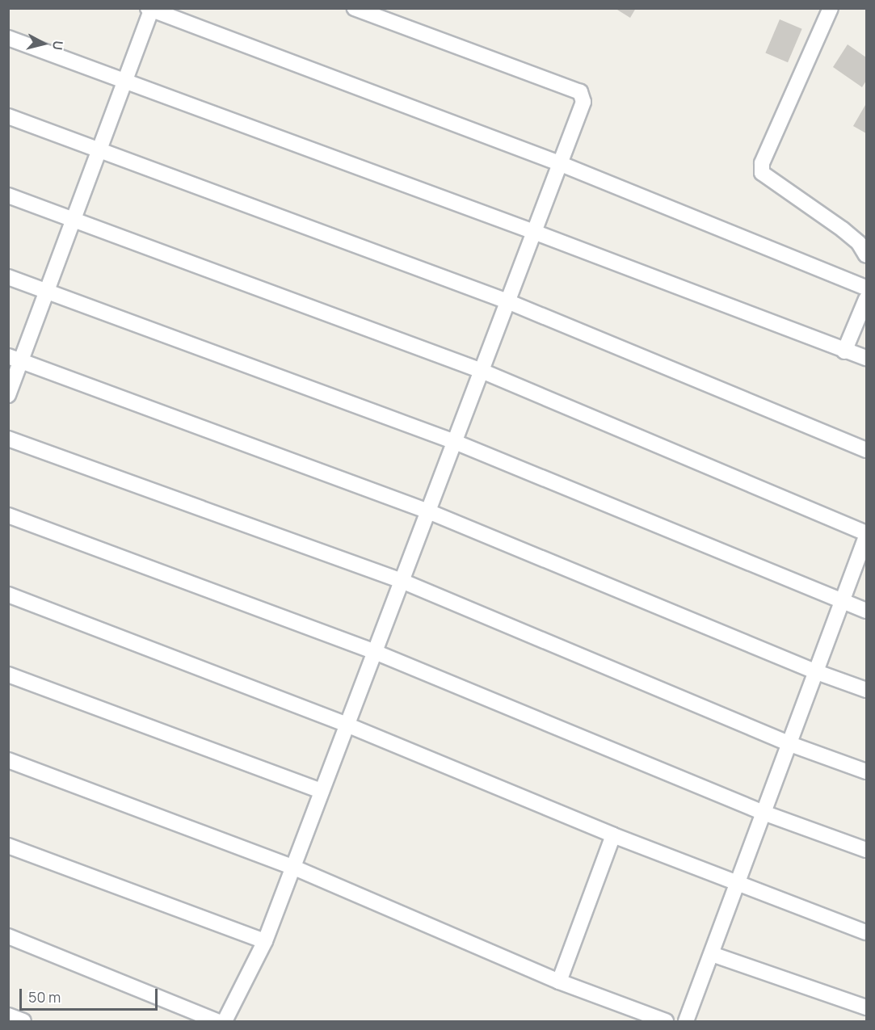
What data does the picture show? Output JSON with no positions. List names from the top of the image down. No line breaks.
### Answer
{"scale_bar":"50 m","north":"right"}
